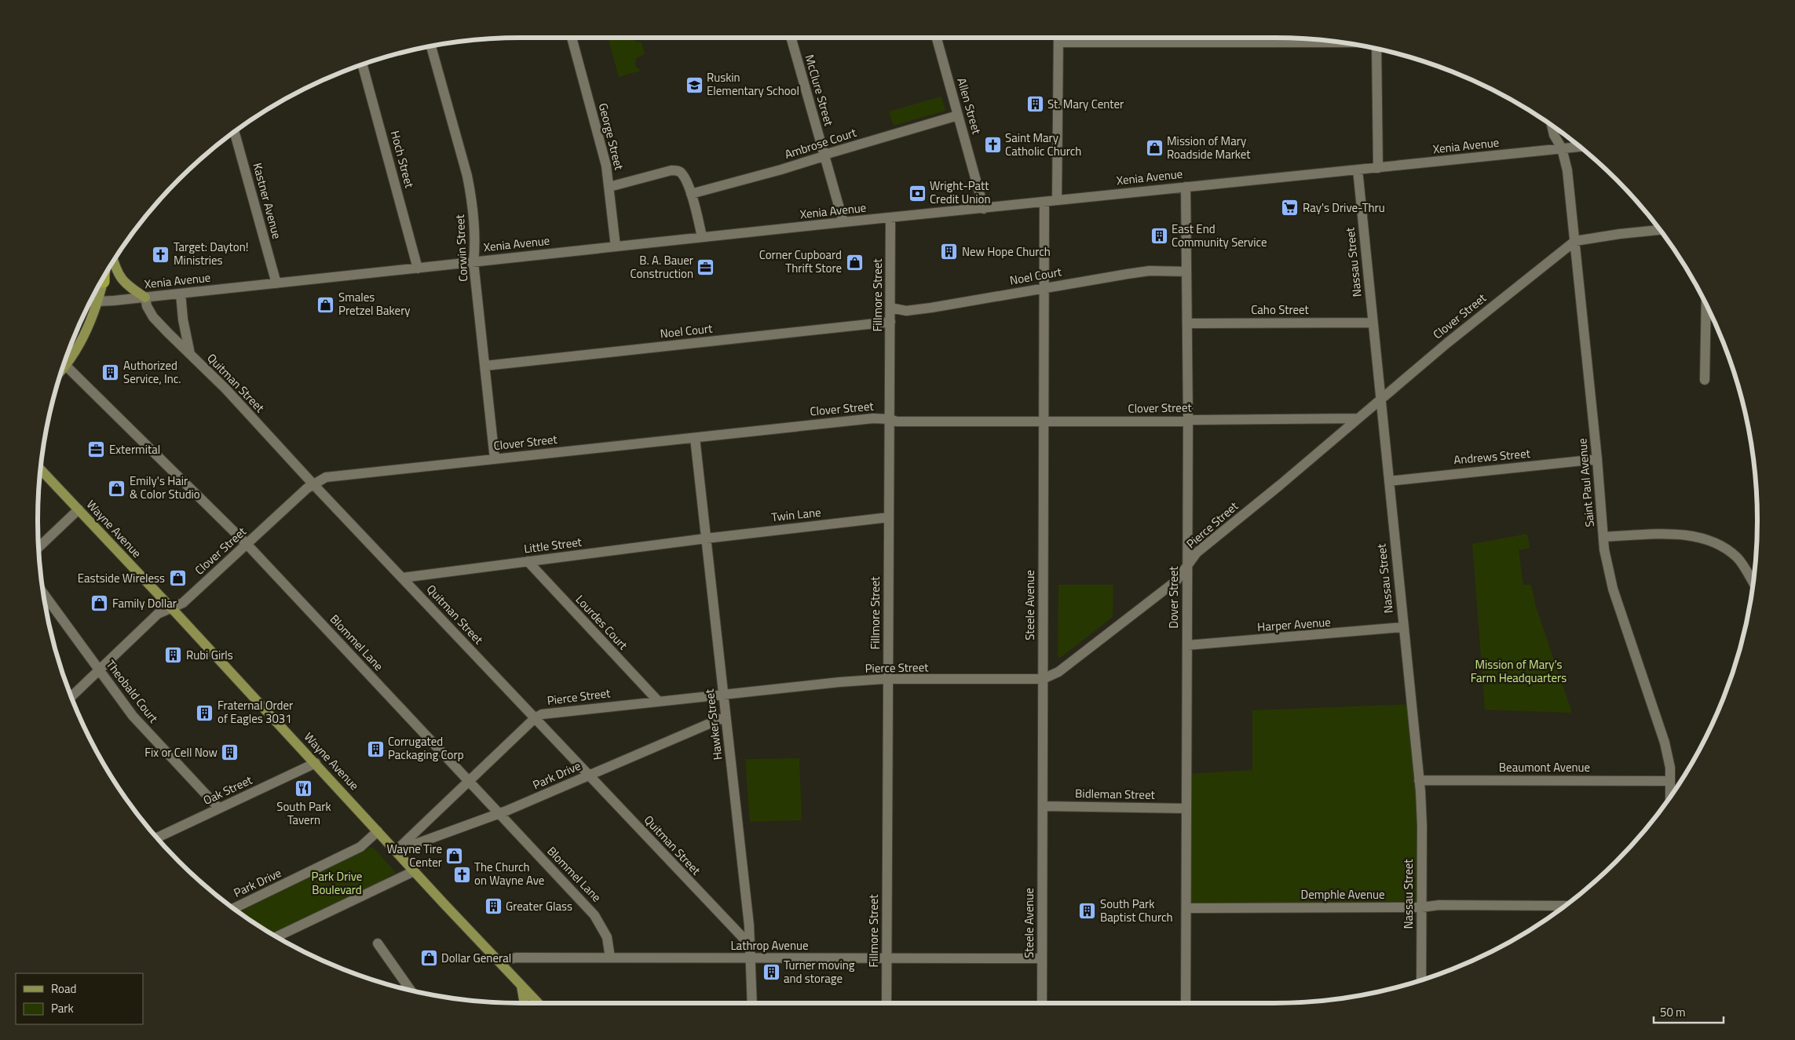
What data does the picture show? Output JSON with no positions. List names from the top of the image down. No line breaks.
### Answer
{"streets":{"main road":["Wayne Avenue"],"street":["McClure Street","Allen Street","George Street","Ambrose Court","Xenia Avenue","Hoch Street","Kastner Avenue","Corwin Street","Nassau Street","Noel Court","Fillmore Street","Caho Street","Clover Street","Quitman Street","Andrews Street","Saint Paul Avenue","Twin Lane","Pierce Street","Little Street","Dover Street","Steele Avenue","Lourdes Court","Harper Avenue","Blommel Lane","Theobald Court","Hawker Street","Beaumont Avenue","Park Drive","Oak Street","Bidleman Street","Demphle Avenue","Lathrop Avenue"]},"crossings":[["McClure Street","Ambrose Court"],["McClure Street","Xenia Avenue"],["Allen Street","Ambrose Court"],["Allen Street","Xenia Avenue"],["George Street","Xenia Avenue"],["Xenia Avenue","Hoch Street"],["Xenia Avenue","Kastner Avenue"],["Xenia Avenue","Corwin Street"],["Xenia Avenue","Nassau Street"],["Xenia Avenue","Fillmore Street"],["Xenia Avenue","Quitman Street"],["Xenia Avenue","Saint Paul Avenue"],["Xenia Avenue","Dover Street"],["Xenia Avenue","Steele Avenue"],["Corwin Street","Noel Court"],["Corwin Street","Clover Street"],["Nassau Street","Caho Street"],["Nassau Street","Clover Street"],["Nassau Street","Andrews Street"],["Nassau Street","Harper Avenue"],["Nassau Street","Beaumont Avenue"],["Nassau Street","Demphle Avenue"],["Noel Court","Fillmore Street"],["Noel Court","Dover Street"],["Noel Court","Steele Avenue"],["Fillmore Street","Clover Street"],["Fillmore Street","Twin Lane"],["Fillmore Street","Pierce Street"],["Fillmore Street","Lathrop Avenue"],["Caho Street","Dover Street"],["Clover Street","Quitman Street"],["Clover Street","Saint Paul Avenue"],["Clover Street","Pierce Street"],["Clover Street","Wayne Avenue"],["Clover Street","Dover Street"],["Clover Street","Steele Avenue"],["Clover Street","Blommel Lane"],["Clover Street","Theobald Court"],["Clover Street","Hawker Street"],["Quitman Street","Pierce Street"],["Quitman Street","Little Street"],["Quitman Street","Hawker Street"],["Quitman Street","Park Drive"],["Andrews Street","Saint Paul Avenue"],["Saint Paul Avenue","Beaumont Avenue"],["Twin Lane","Little Street"],["Twin Lane","Hawker Street"],["Pierce Street","Wayne Avenue"],["Pierce Street","Dover Street"],["Pierce Street","Steele Avenue"],["Pierce Street","Lourdes Court"],["Pierce Street","Blommel Lane"],["Pierce Street","Hawker Street"],["Pierce Street","Park Drive"],["Wayne Avenue","Park Drive"],["Wayne Avenue","Oak Street"],["Wayne Avenue","Lathrop Avenue"],["Little Street","Lourdes Court"],["Little Street","Hawker Street"],["Dover Street","Harper Avenue"],["Dover Street","Bidleman Street"],["Dover Street","Demphle Avenue"],["Steele Avenue","Bidleman Street"],["Steele Avenue","Lathrop Avenue"],["Blommel Lane","Park Drive"],["Blommel Lane","Lathrop Avenue"],["Theobald Court","Oak Street"],["Hawker Street","Park Drive"],["Hawker Street","Lathrop Avenue"]],"parks":["Mission of Mary’s Farm Headquarters","Park Drive Boulevard"],"places":{"school or university":["Ruskin Elementary School"],"building":["St. Mary Center","East End Community Service","New Hope Church","Authorized Service, Inc.","Rubi Girls","Fraternal Order of Eagles 3031","Corrugated Packaging Corp","Fix or Cell Now","Greater Glass","South Park Baptist Church","Turner moving and storage"],"church":["Saint Mary Catholic Church","Target: Dayton! Ministries","The Church on Wayne Ave"],"shop":["Mission of Mary Roadside Market","Corner Cupboard Thrift Store","Smales Pretzel Bakery","Emily's Hair & Color Studio","Eastside Wireless","Family Dollar","Wayne Tire Center","Dollar General"],"bank":["Wright-Patt Credit Union"],"supermarket":["Ray's Drive-Thru"],"office":["B. A. Bauer Construction","Extermital"],"restaurant":["South Park Tavern"]},"legend":["Road","Park"],"scale_bar":"50 m"}
